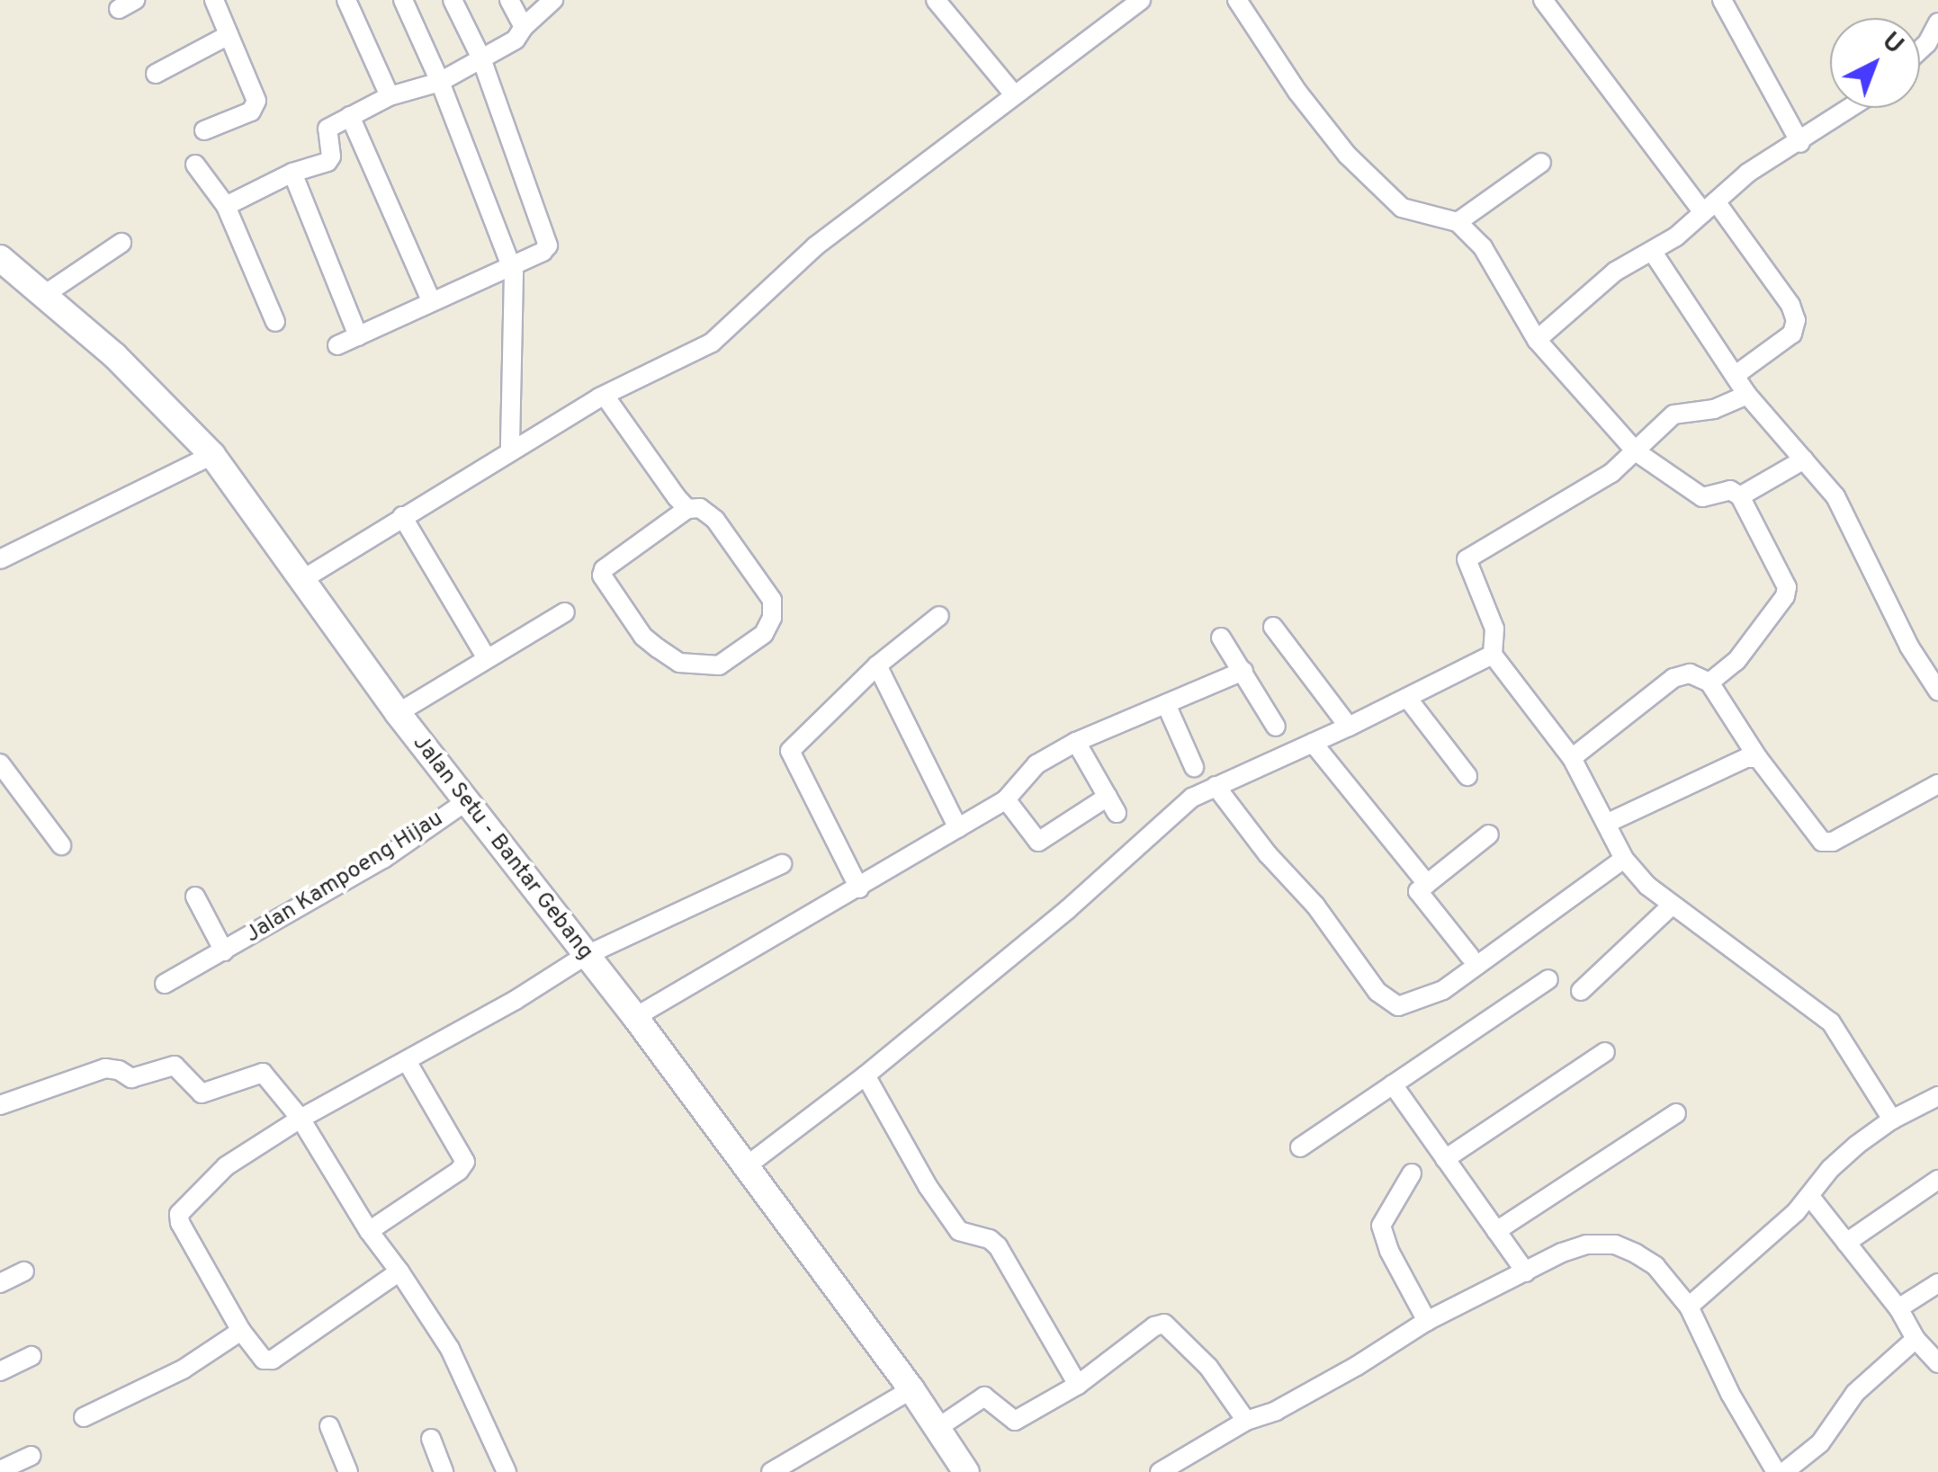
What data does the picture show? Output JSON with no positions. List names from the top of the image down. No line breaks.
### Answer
{"streets":{"main road":["Jalan Setu - Bantar Gebang"],"street":["Jalan Kampoeng Hijau"]},"crossings":[["Jalan Setu - Bantar Gebang","Jalan Kampoeng Hijau"]],"north":"top right"}
